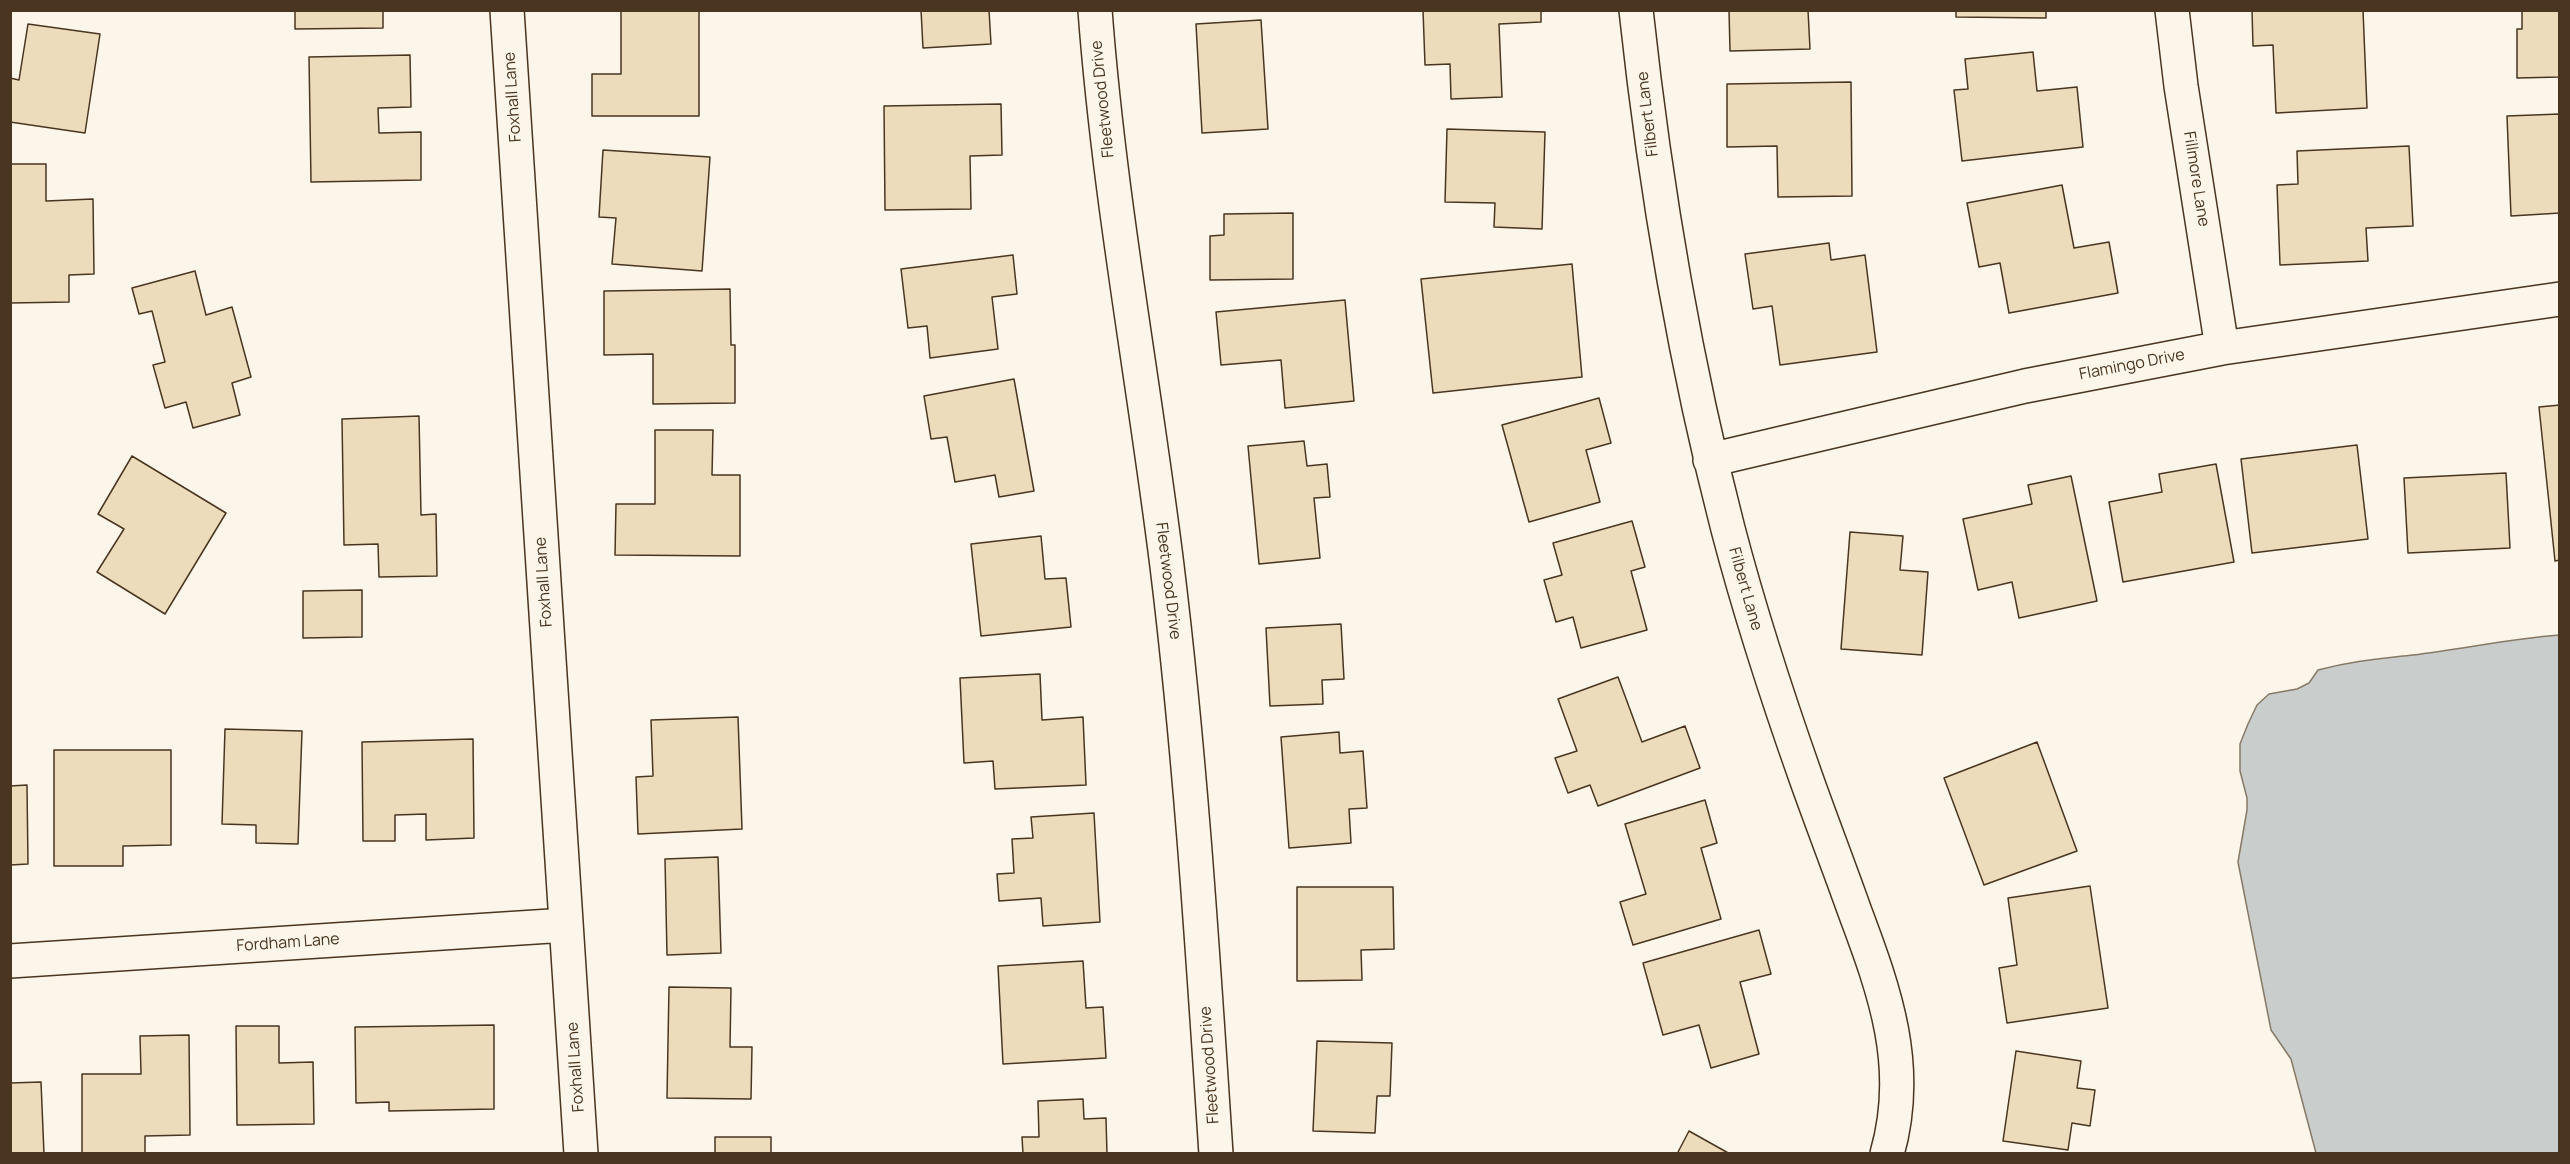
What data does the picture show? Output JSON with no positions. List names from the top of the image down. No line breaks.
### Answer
{"streets":{"street":["Foxhall Lane","Fleetwood Drive","Filbert Lane","Fillmore Lane","Flamingo Drive","Fordham Lane"]},"crossings":[["Foxhall Lane","Fordham Lane"],["Filbert Lane","Flamingo Drive"],["Fillmore Lane","Flamingo Drive"]]}
